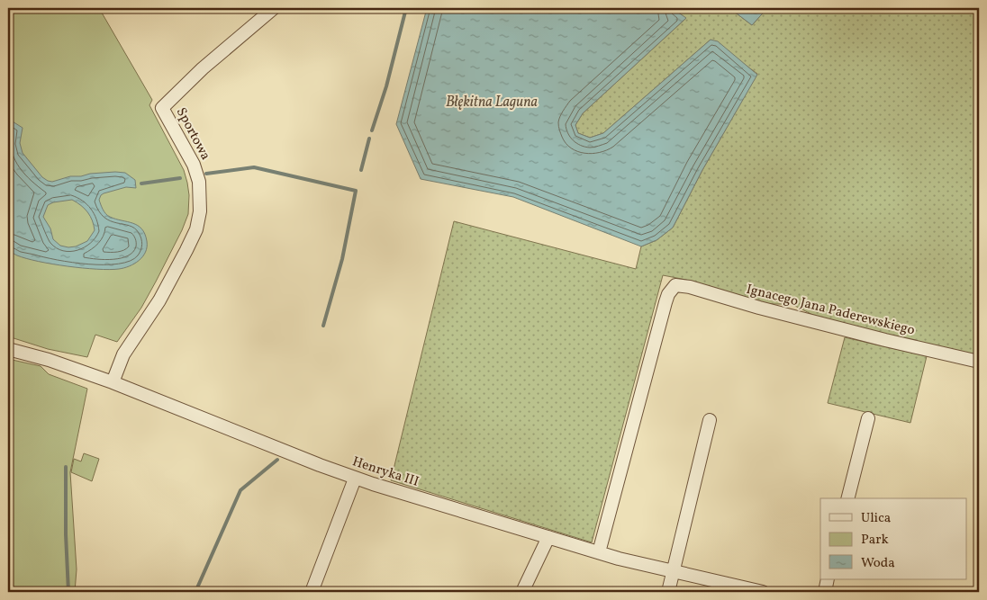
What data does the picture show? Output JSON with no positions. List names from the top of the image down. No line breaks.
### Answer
{"streets":{"street":["Sportowa","Ignacego Jana Paderewskiego","Henryka III"]},"crossings":[["Sportowa","Henryka III"],["Ignacego Jana Paderewskiego","Henryka III"]],"water":["Błękitna Laguna"],"legend":["Ulica","Park","Woda"]}
